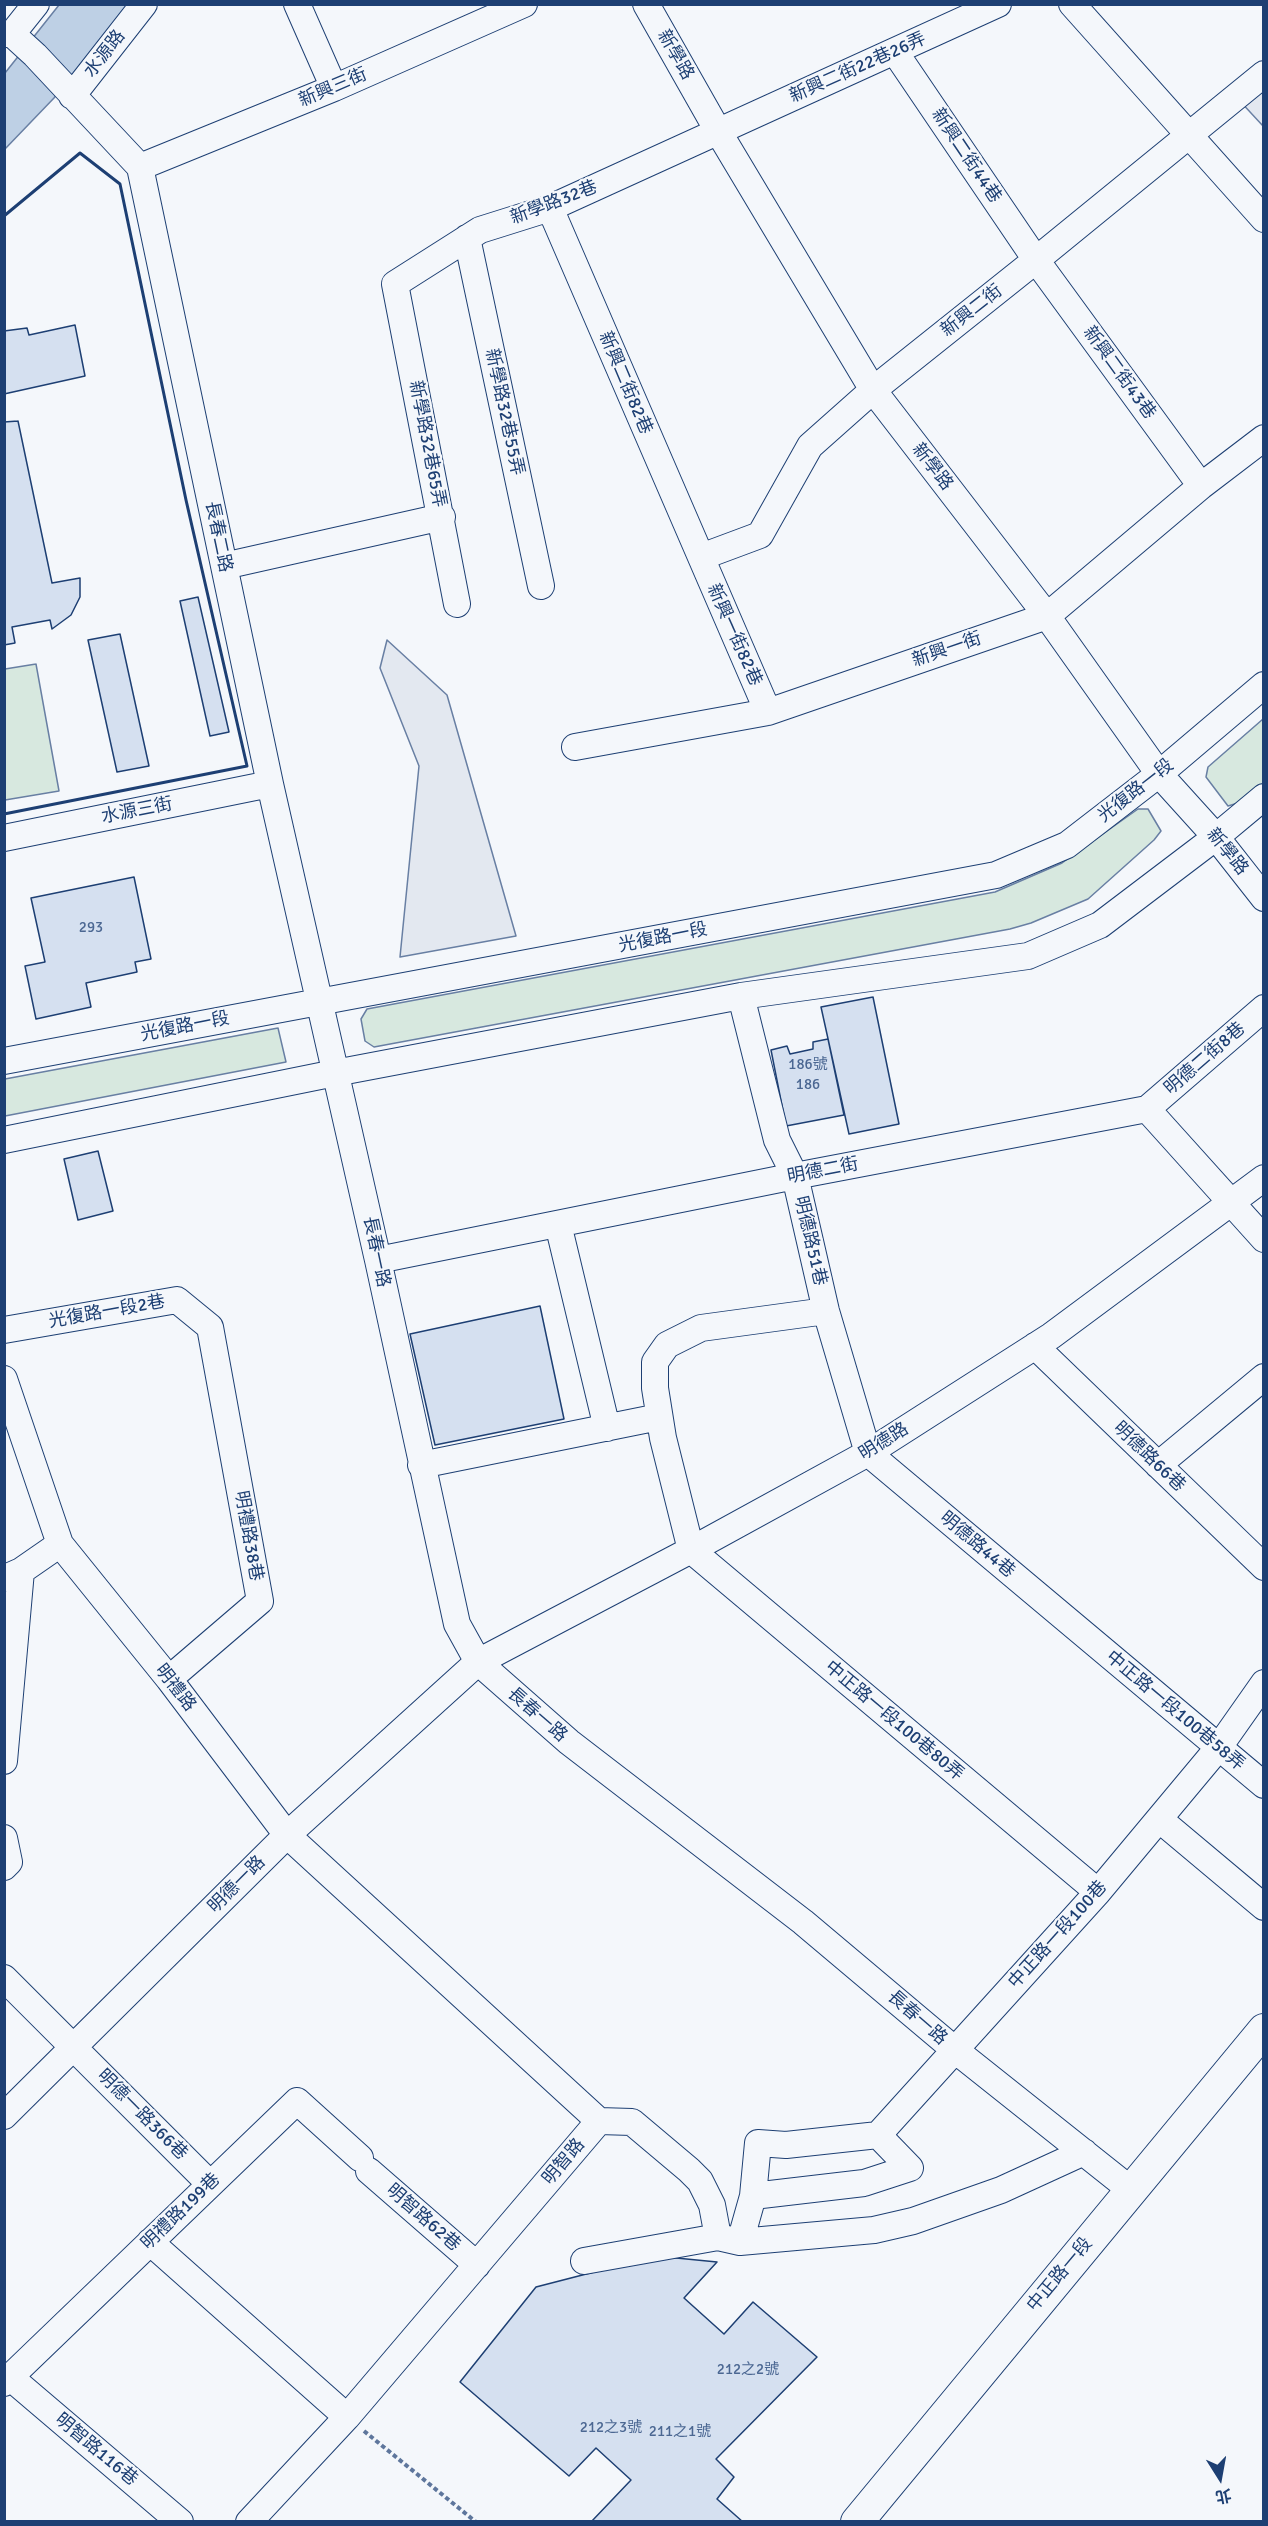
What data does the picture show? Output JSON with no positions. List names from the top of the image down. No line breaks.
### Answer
{"streets":{"main road":["中正路一段"],"street":["水源路","新學路","新興二街22巷26弄","新興三街","新興二街44巷","新學路32巷","新興二街","新興二街43巷","新興二街82巷","新學路32巷55弄","新學路32巷65弄","長春二路","新興一街82巷","新興一街","光復路一段","水源三街","明德二街8巷","明德二街","明德路51巷","長春一路","光復路一段2巷","明德路","明德路66巷","明禮路38巷","明德路44巷","明禮路","中正路一段100巷58弄","中正路一段100巷80弄","明德一路","中正路一段100巷","明德一路366巷","明智路","明禮路199巷","明智路62巷","明智路116巷"]},"crossings":[["新學路","新興二街22巷26弄"],["新學路","新學路32巷"],["新學路","新興二街"],["新學路","新興一街"],["新學路","光復路一段"],["新興二街22巷26弄","新興二街44巷"],["新興二街22巷26弄","新學路32巷"],["新興三街","長春二路"],["新興二街44巷","新興二街"],["新興二街44巷","新興二街43巷"],["新學路32巷","新興二街82巷"],["新學路32巷","新學路32巷55弄"],["新學路32巷","新學路32巷65弄"],["新興二街","新興二街43巷"],["新興二街","新興二街82巷"],["新興二街","新興一街82巷"],["新興二街43巷","新興一街"],["新興二街82巷","新興一街82巷"],["長春二路","光復路一段"],["長春二路","水源三街"],["長春二路","長春一路"],["新興一街82巷","新興一街"],["光復路一段","長春一路"],["明德二街8巷","明德二街"],["明德二街","明德路51巷"],["明德二街","長春一路"],["明德路51巷","明德路"],["明德路51巷","明德路44巷"],["長春一路","明德路"],["長春一路","明德一路"],["長春一路","中正路一段100巷"],["長春一路","中正路一段"],["光復路一段2巷","明禮路38巷"],["明德路","明德路66巷"],["明德路","明德路44巷"],["明德路","中正路一段100巷80弄"],["明德路","明德一路"],["明禮路38巷","明禮路"],["明德路44巷","中正路一段100巷58弄"],["明禮路","明德一路"],["明禮路","明智路"],["中正路一段100巷58弄","中正路一段100巷"],["中正路一段100巷80弄","中正路一段100巷"],["明德一路","明德一路366巷"],["明德一路","明智路"],["明德一路366巷","明禮路199巷"],["明智路","明智路62巷"],["明禮路199巷","明智路62巷"],["明禮路199巷","明智路116巷"]],"house_numbers":["293","186號","186","212之2號","212之3號","211之1號"],"north":"bottom"}
